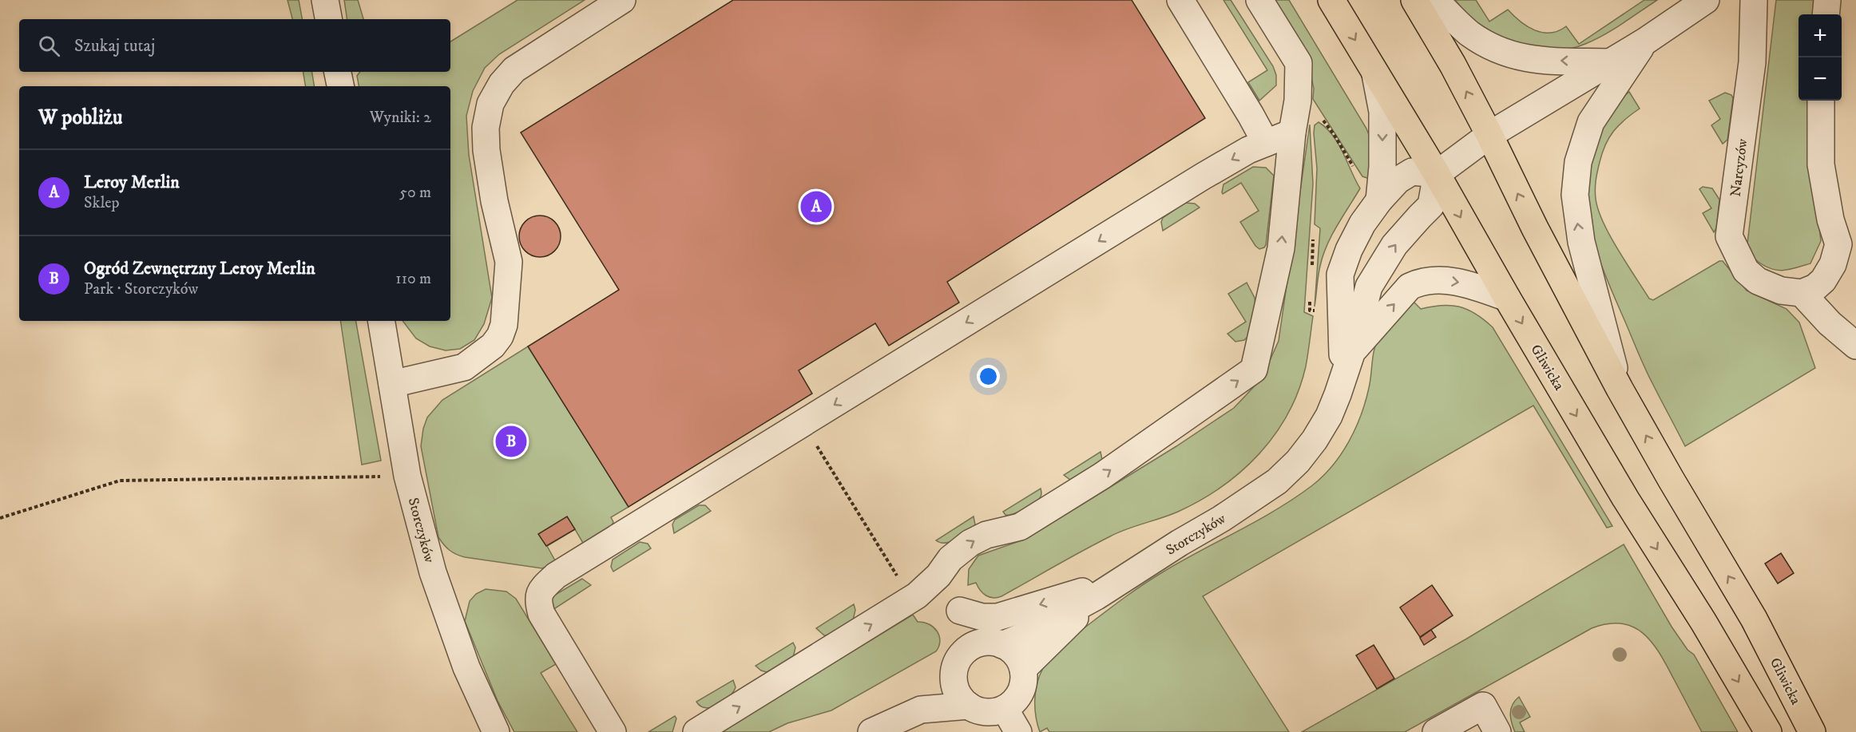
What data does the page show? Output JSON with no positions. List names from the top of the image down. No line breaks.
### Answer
{"streets":{"main road":["Gliwicka"],"street":["Narcyzów","Storczyków"]},"crossings":[["Gliwicka","Storczyków"]],"page":{"map_buttons":["+","−"],"search":"Szukaj tutaj","heading":["W pobliżu","Wyniki: 2"],"list":[{"mark":"A","name":"Leroy Merlin","note":"Sklep","value":"50 m"},{"mark":"B","name":"Ogród Zewnętrzny Leroy Merlin","note":"Park · Storczyków","value":"110 m"}],"pins":["A","B"]}}
